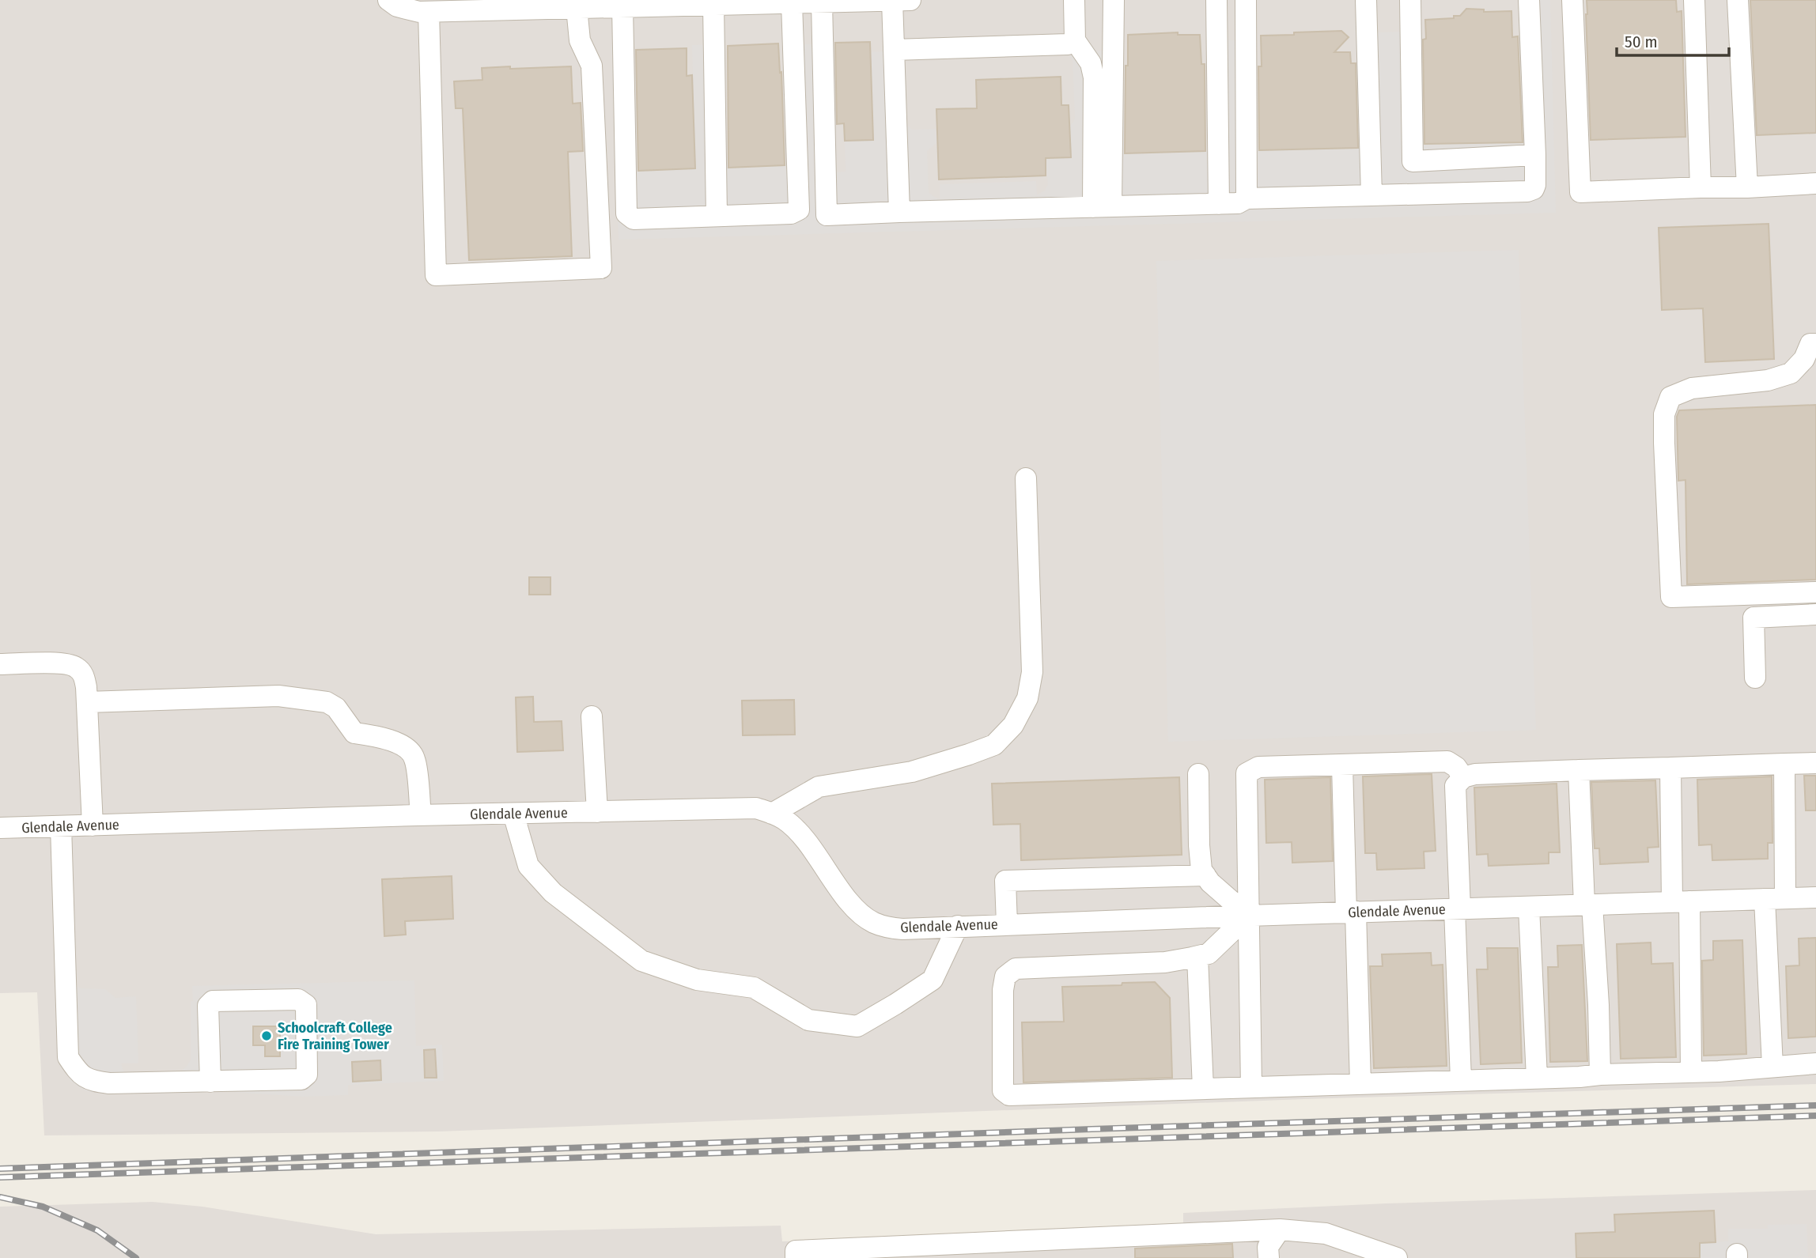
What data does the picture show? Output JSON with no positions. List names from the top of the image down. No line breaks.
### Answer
{"streets":{"street":["Glendale Avenue"]},"places":["Schoolcraft College Fire Training Tower"],"scale_bar":"50 m"}
